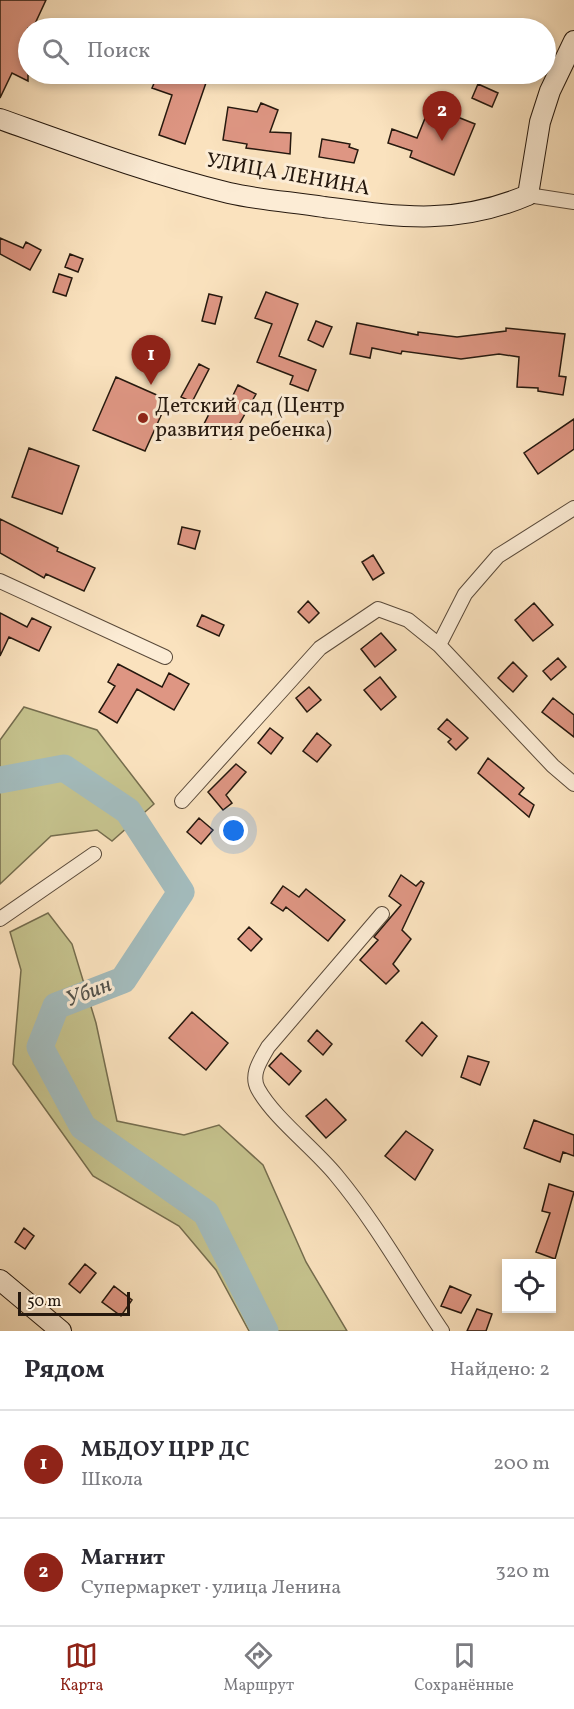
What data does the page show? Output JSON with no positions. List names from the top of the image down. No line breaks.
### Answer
{"streets":{"street":["УЛИЦА ЛЕНИНА"]},"water":["Убин"],"places":["Детский сад (Центр развития ребенка)"],"scale_bar":"50 m","page":{"search":"Поиск","pins":["2","1"],"scale":"50 m","heading":["Рядом","Найдено: 2"],"list":[{"mark":"1","name":"МБДОУ ЦРР ДС","note":"Школа","value":"200 m"},{"mark":"2","name":"Магнит","note":"Супермаркет · улица Ленина","value":"320 m"}],"nav":["Карта","Маршрут","Сохранённые"]}}
